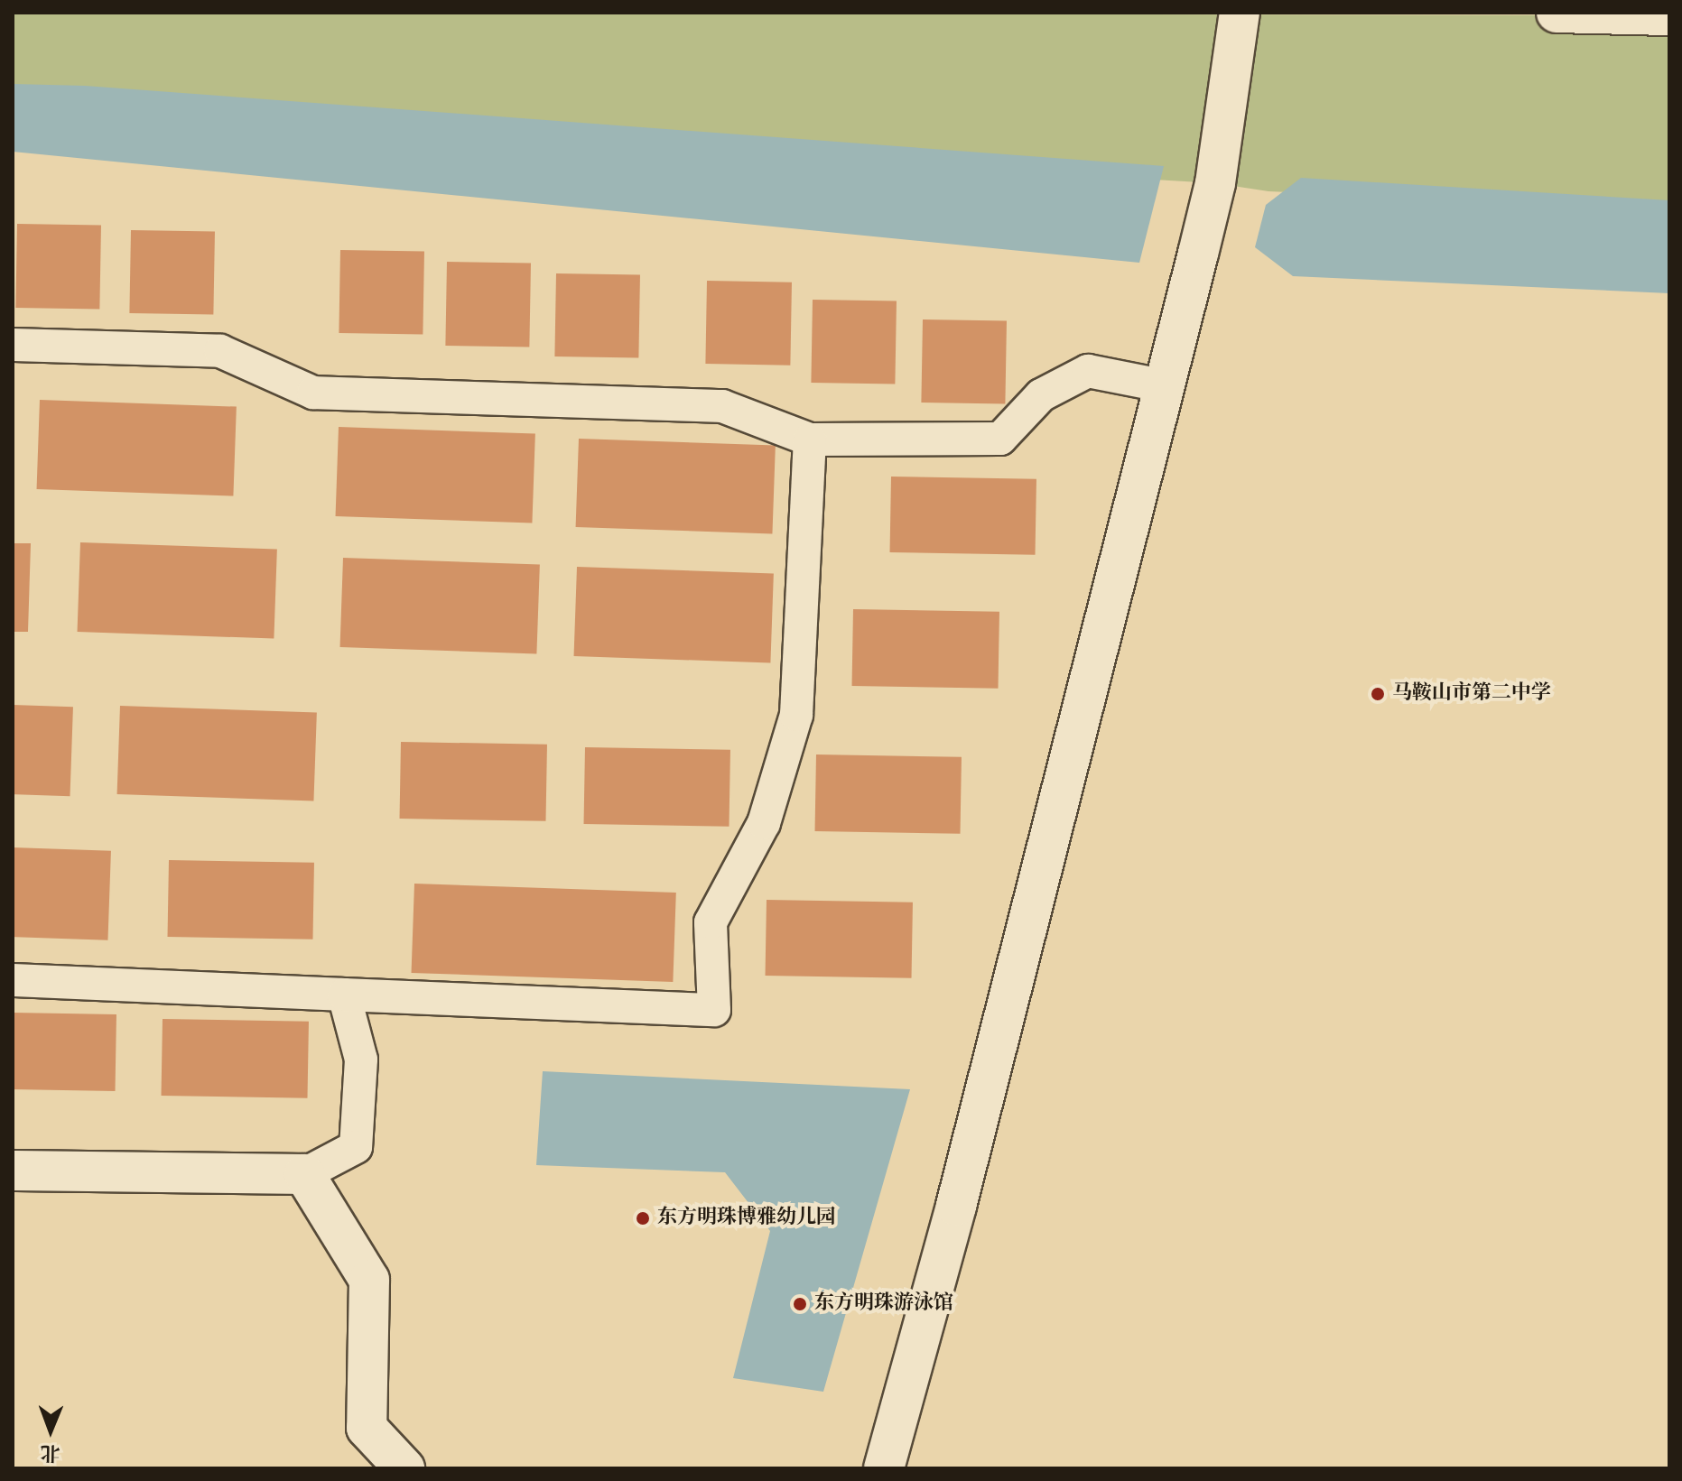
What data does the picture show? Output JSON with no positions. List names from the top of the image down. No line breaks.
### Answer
{"places":["马鞍山市第二中学","东方明珠博雅幼儿园","东方明珠游泳馆"],"north":"bottom"}
